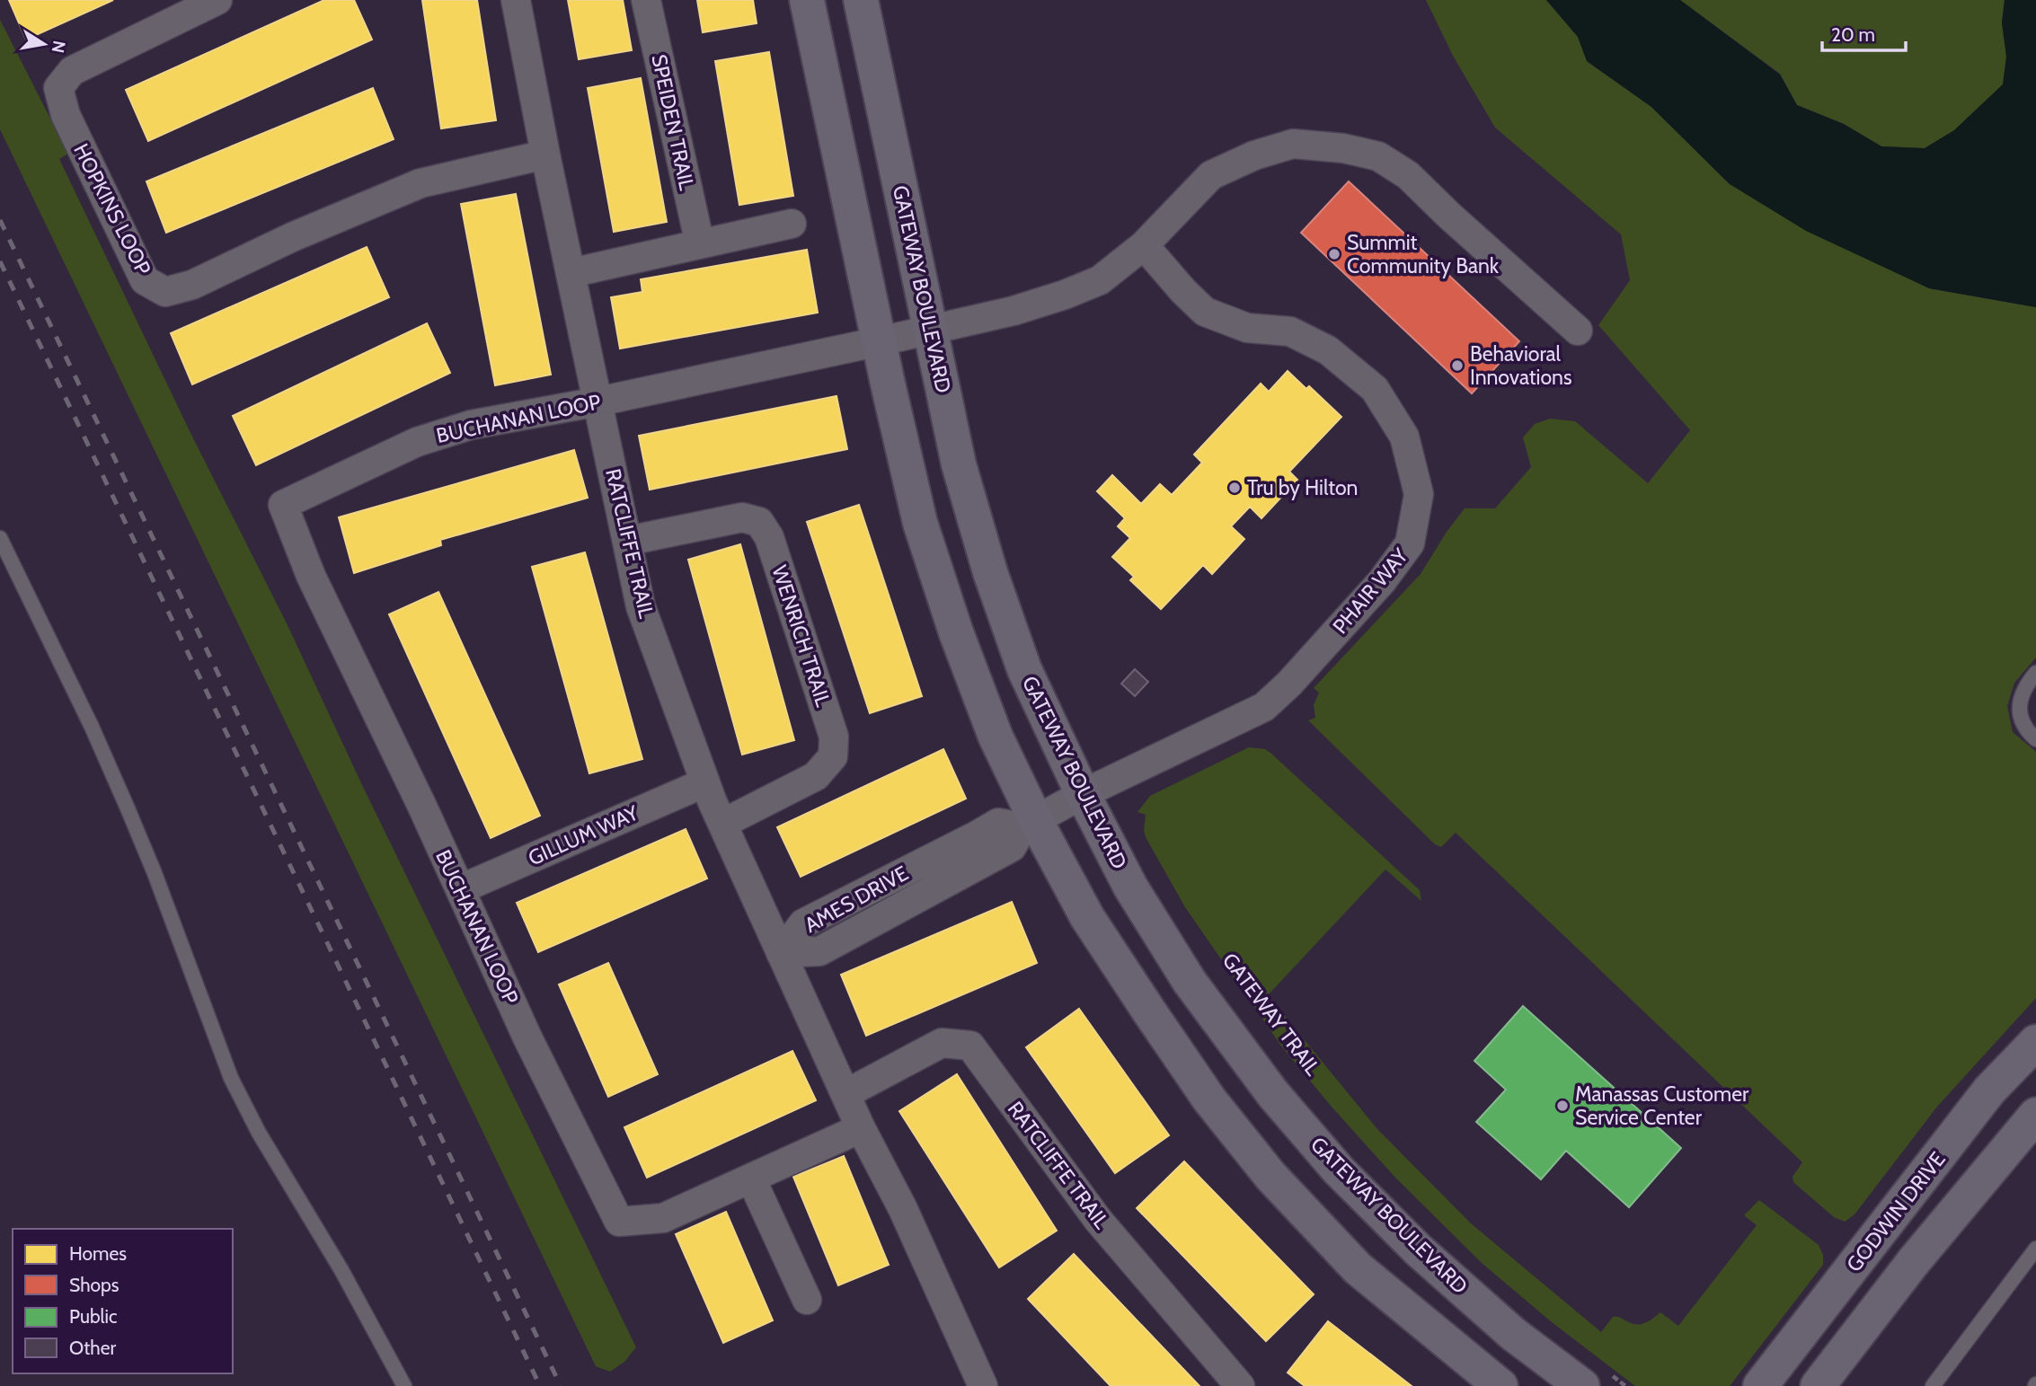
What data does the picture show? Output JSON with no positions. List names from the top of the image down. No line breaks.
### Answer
{"streets":{"street":["SPEIDEN TRAIL","HOPKINS LOOP","GATEWAY BOULEVARD","BUCHANAN LOOP","RATCLIFFE TRAIL","PHAIR WAY","WENRICH TRAIL","GILLUM WAY","AMES DRIVE","GODWIN DRIVE"]},"crossings":[["HOPKINS LOOP","RATCLIFFE TRAIL"],["GATEWAY BOULEVARD","BUCHANAN LOOP"],["GATEWAY BOULEVARD","PHAIR WAY"],["BUCHANAN LOOP","RATCLIFFE TRAIL"],["BUCHANAN LOOP","PHAIR WAY"],["BUCHANAN LOOP","GILLUM WAY"],["RATCLIFFE TRAIL","WENRICH TRAIL"],["RATCLIFFE TRAIL","GILLUM WAY"],["RATCLIFFE TRAIL","AMES DRIVE"]],"places":["Summit Community Bank","Behavioral Innovations","Tru by Hilton","Manassas Customer Service Center"],"legend":["Homes","Shops","Public","Other"],"scale_bar":"20 m","north":"right"}
